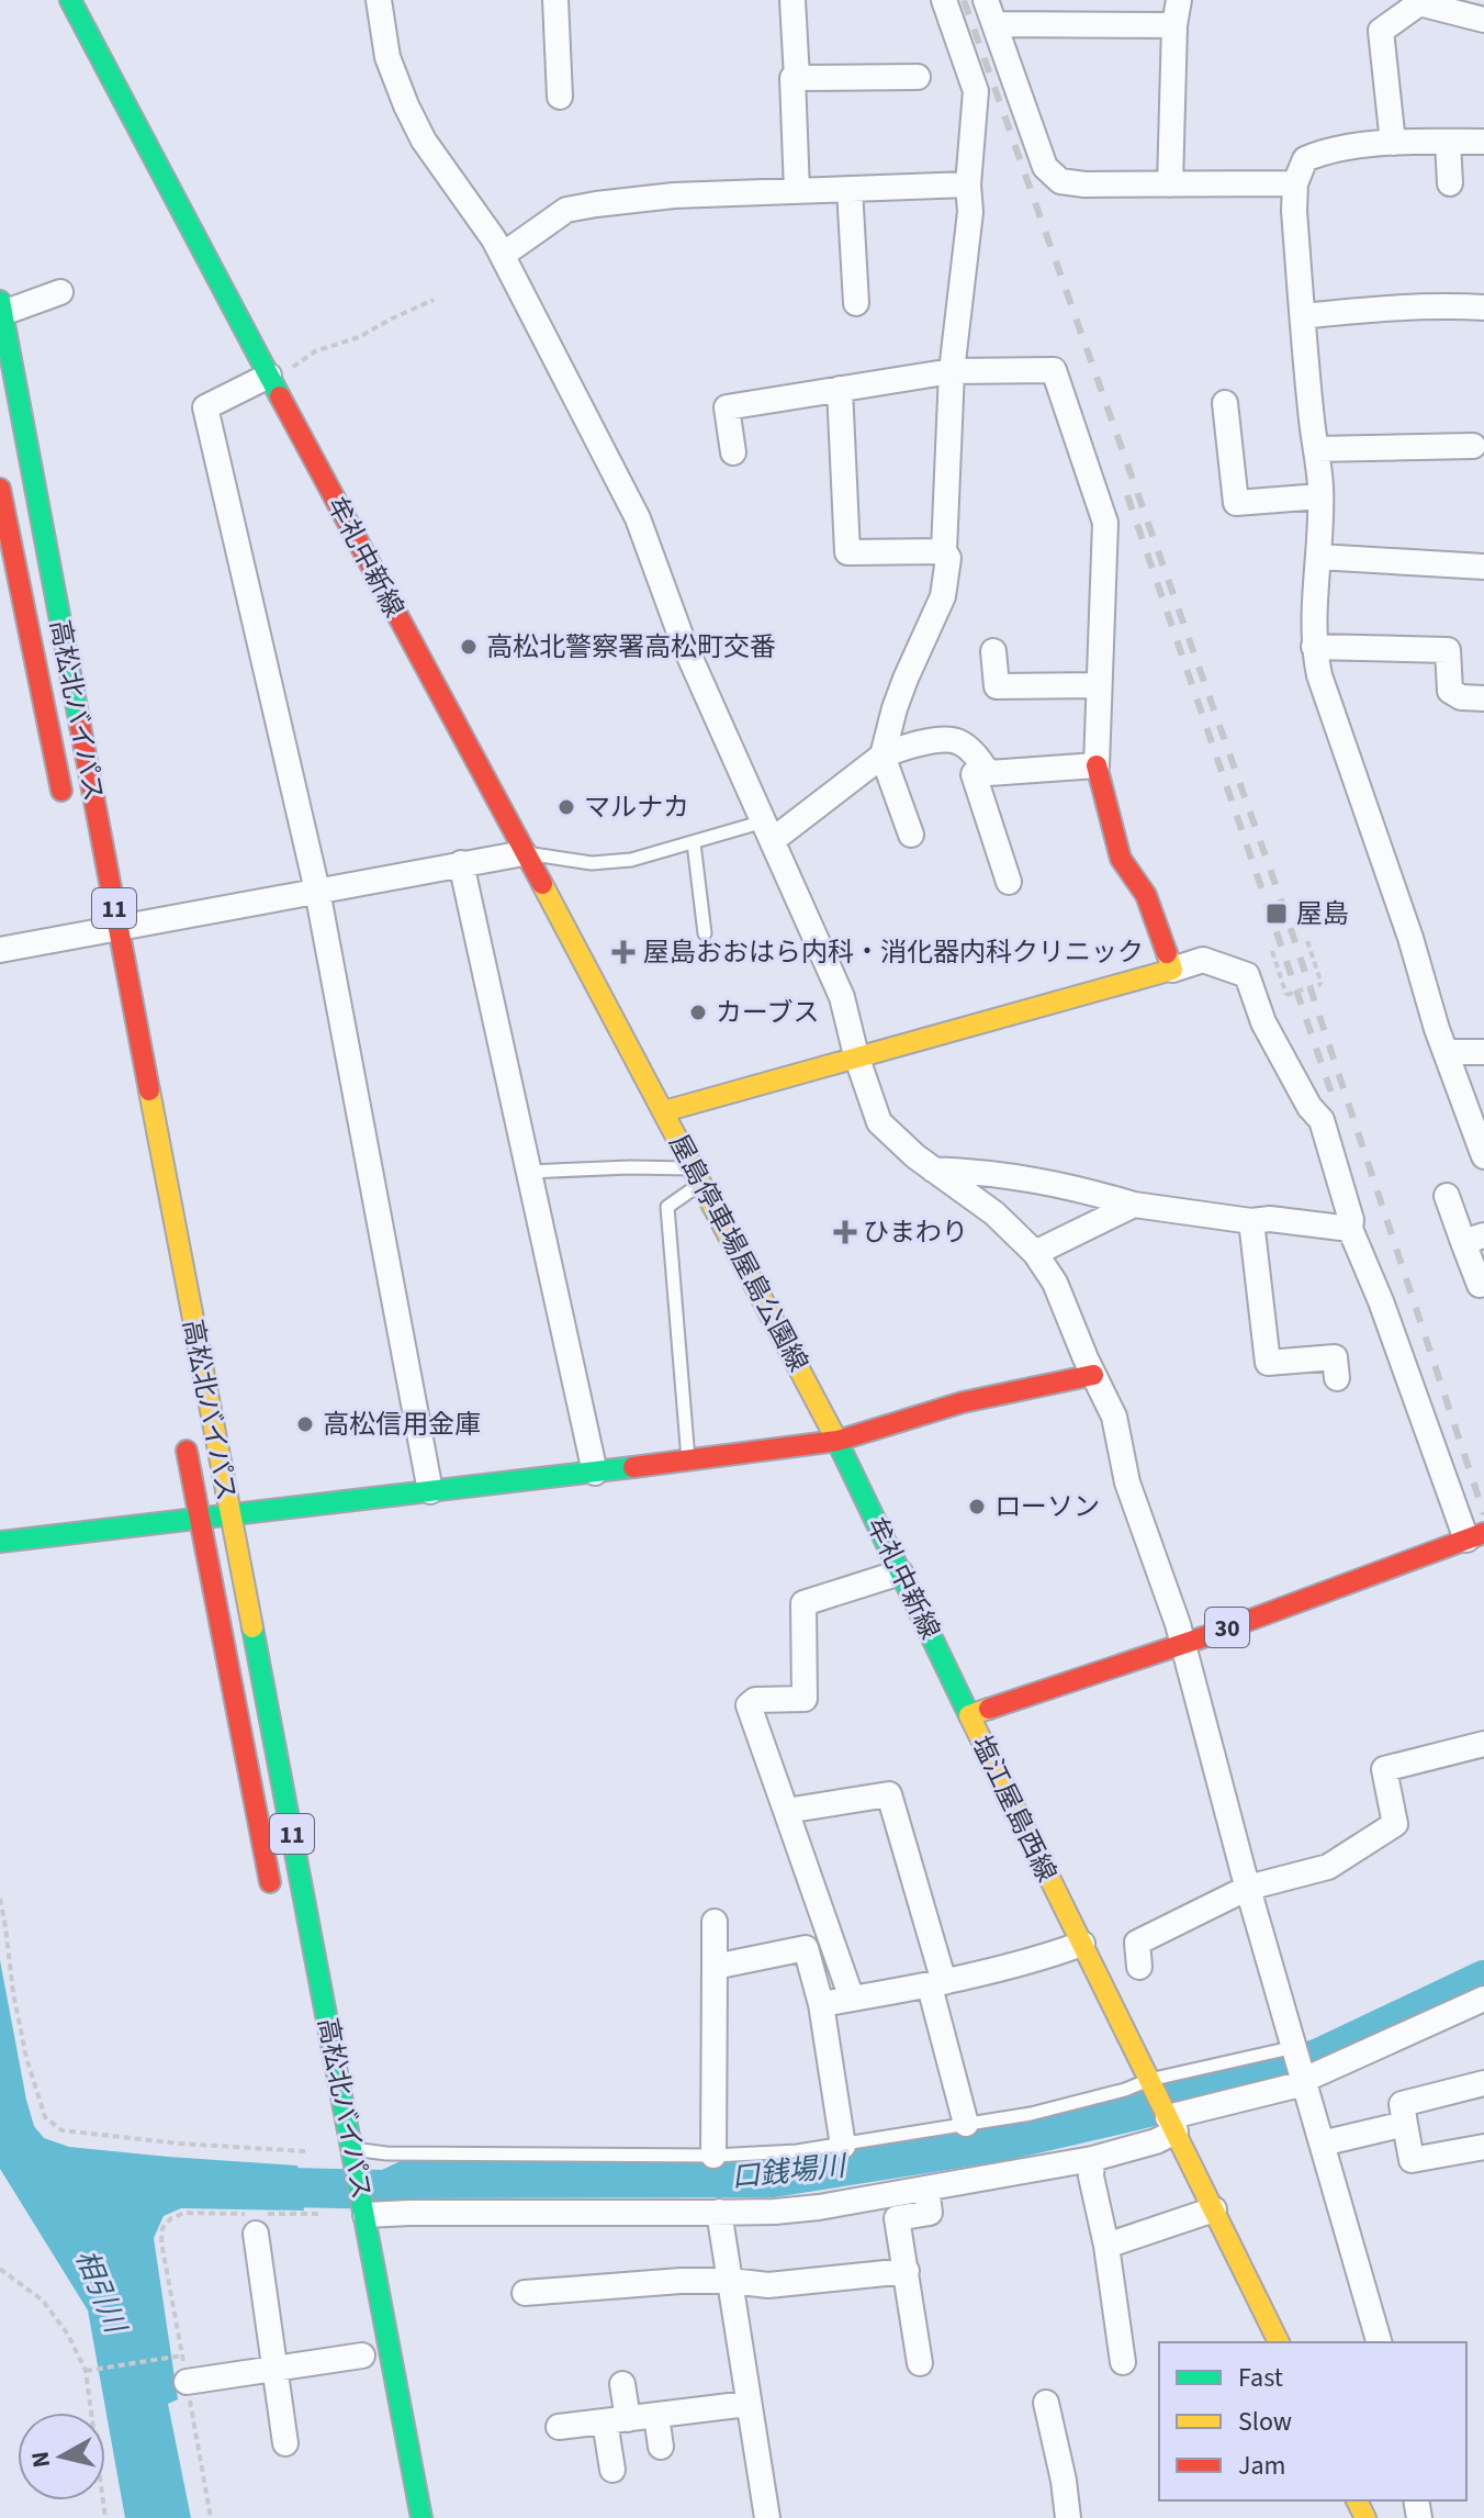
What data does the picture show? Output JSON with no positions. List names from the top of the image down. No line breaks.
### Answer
{"streets":{"main road":["牟礼中新線","高松北バイパス","11","屋島停車場屋島公園線","30","塩江屋島西線"]},"crossings":[["牟礼中新線","屋島停車場屋島公園線"],["牟礼中新線","塩江屋島西線"]],"water":["口銭場川","相引川"],"places":{"other":["高松北警察署高松町交番","マルナカ","カーブス","高松信用金庫","ローソン"],"transit":["屋島"],"health":["屋島おおはら内科・消化器内科クリニック","ひまわり"]},"legend":["Fast","Slow","Jam"],"north":"left"}
